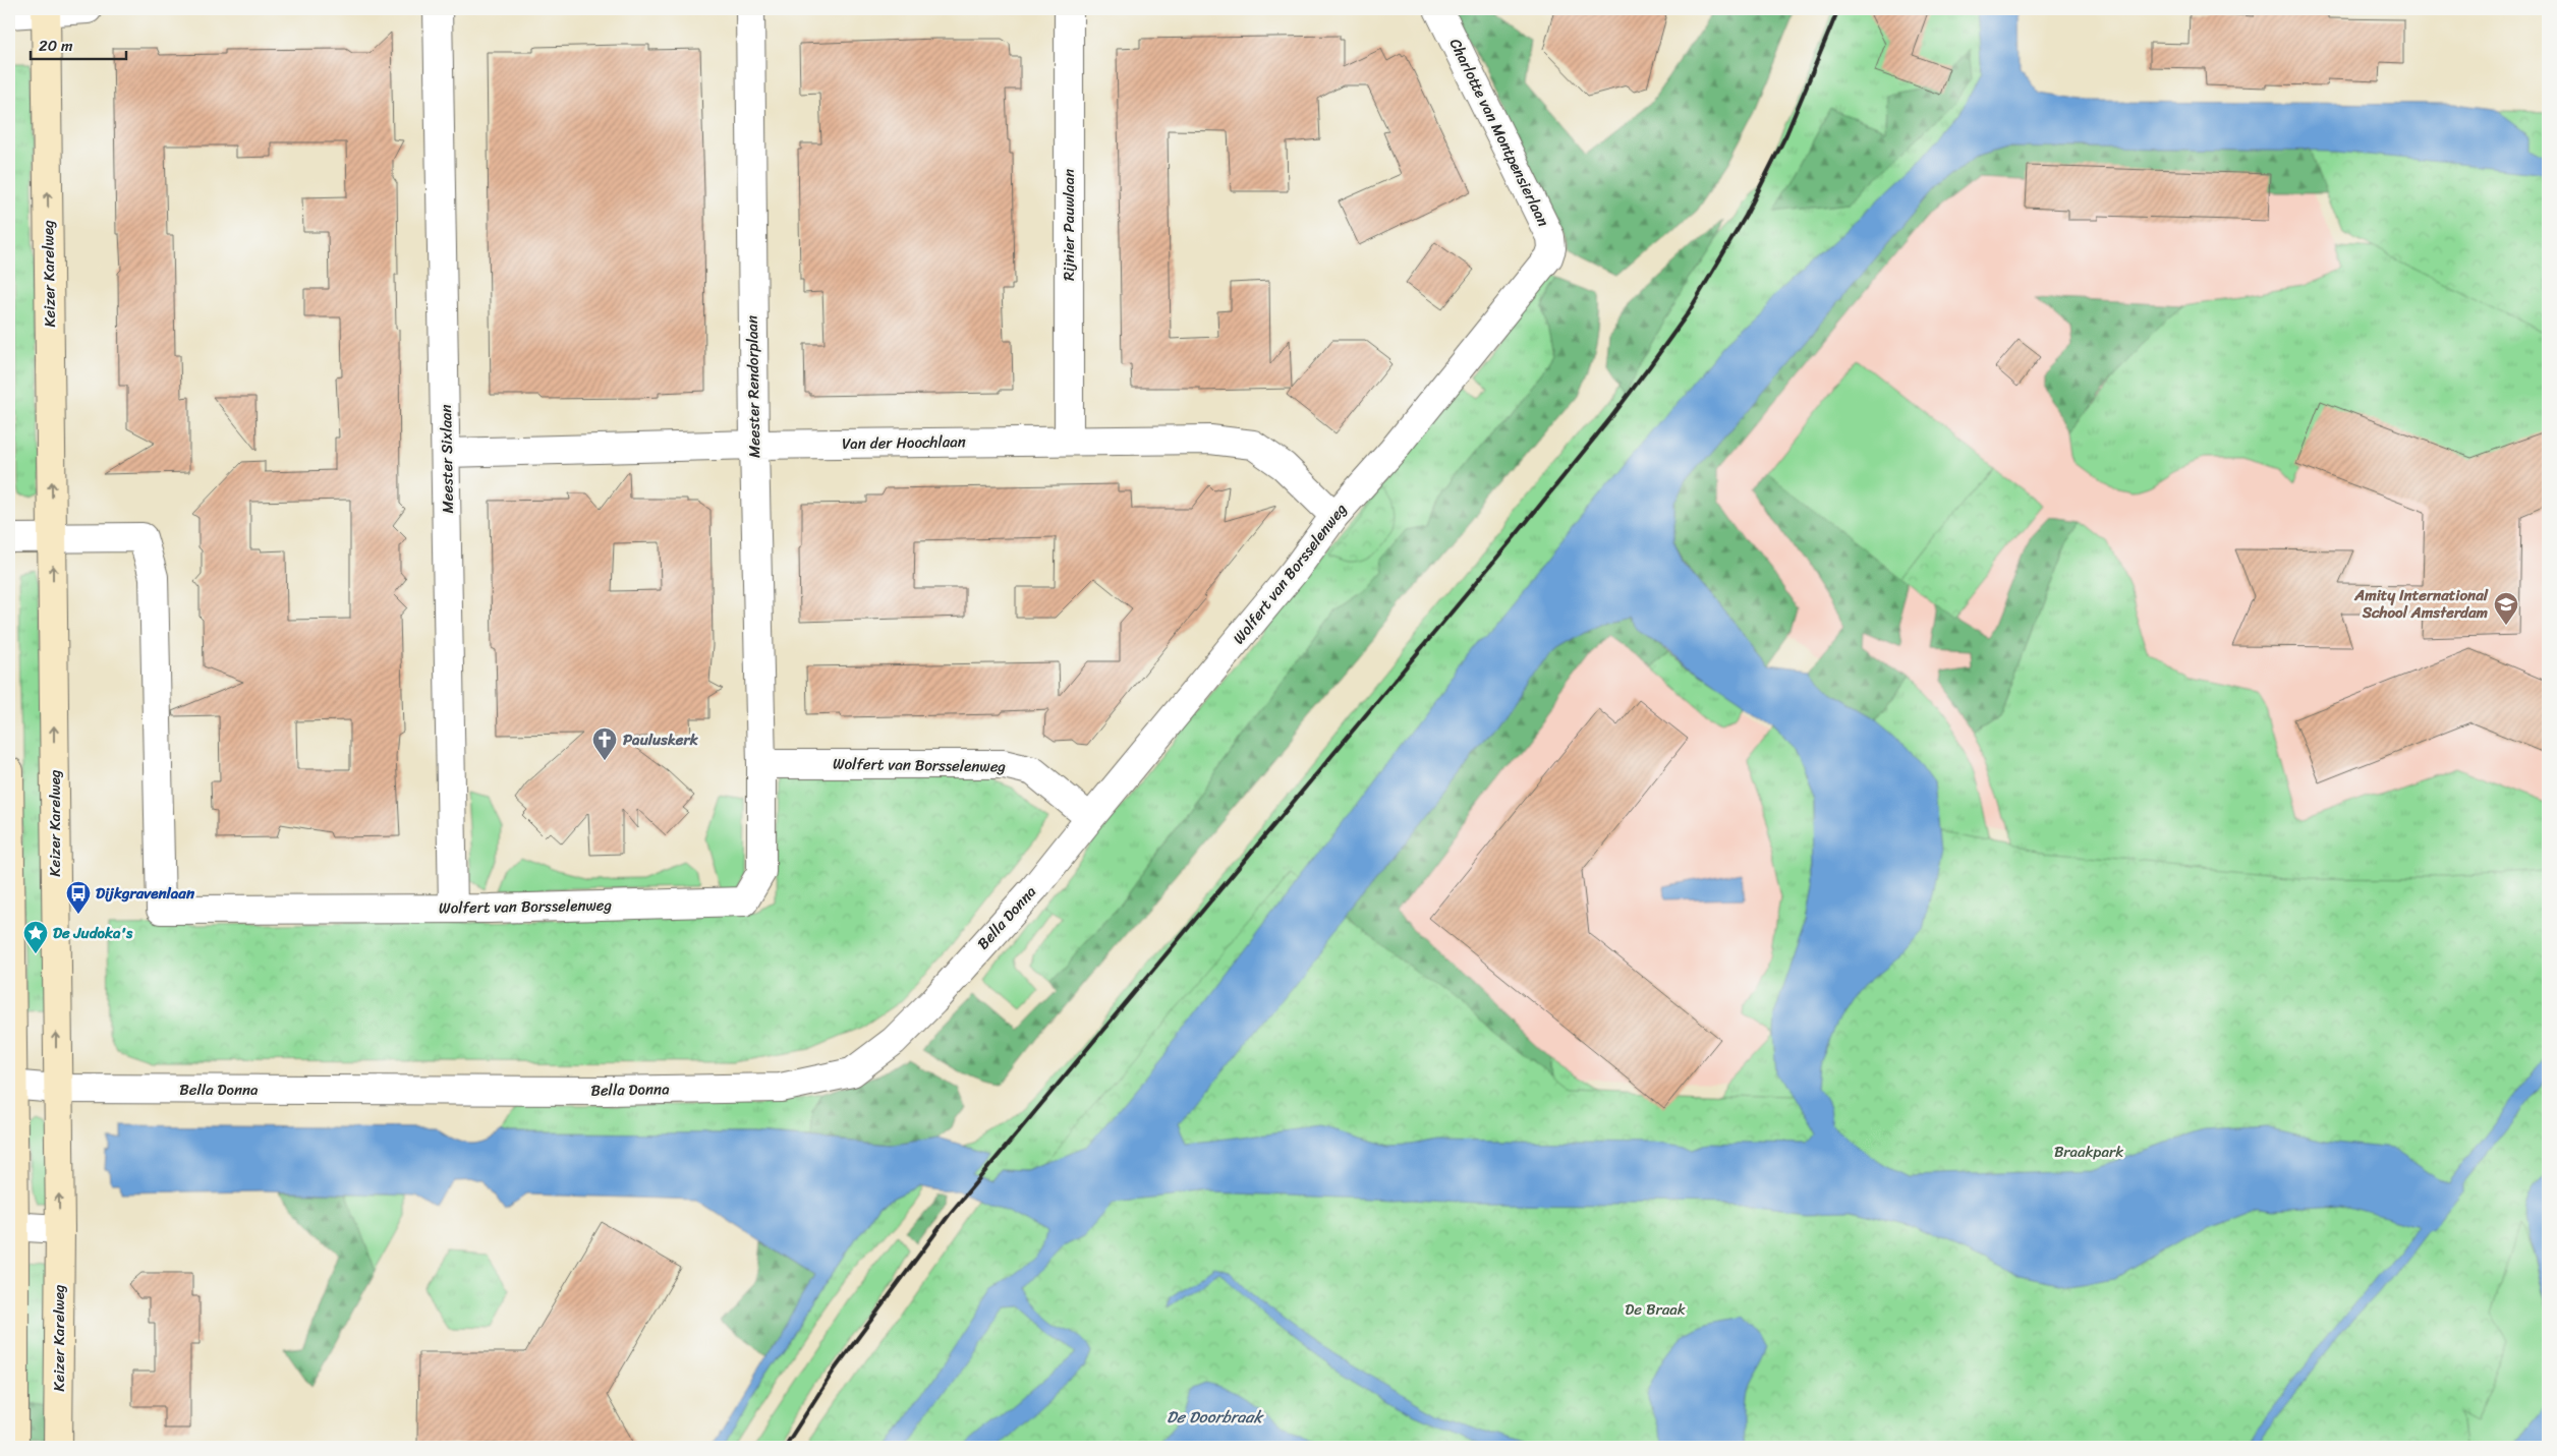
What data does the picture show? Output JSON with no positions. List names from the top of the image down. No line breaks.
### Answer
{"streets":{"main road":["Keizer Karelweg"],"street":["Charlotte van Montpensierlaan","Rijnier Pauwlaan","Meester Rendorplaan","Van der Hoochlaan","Meester Sixlaan","Wolfert van Borsselenweg","Bella Donna"]},"crossings":[["Charlotte van Montpensierlaan","Wolfert van Borsselenweg"],["Rijnier Pauwlaan","Van der Hoochlaan"],["Keizer Karelweg","Wolfert van Borsselenweg"],["Keizer Karelweg","Bella Donna"],["Meester Rendorplaan","Van der Hoochlaan"],["Meester Rendorplaan","Wolfert van Borsselenweg"],["Van der Hoochlaan","Meester Sixlaan"],["Van der Hoochlaan","Wolfert van Borsselenweg"],["Meester Sixlaan","Wolfert van Borsselenweg"],["Wolfert van Borsselenweg","Bella Donna"]],"water":["De Doorbraak"],"parks":["Braakpark","De Braak"],"places":{"school or university":["Amity International School Amsterdam"],"church":["Pauluskerk"],"bus stop":["Dijkgravenlaan"],"place":["De Judoka's"]},"scale_bar":"20 m"}
